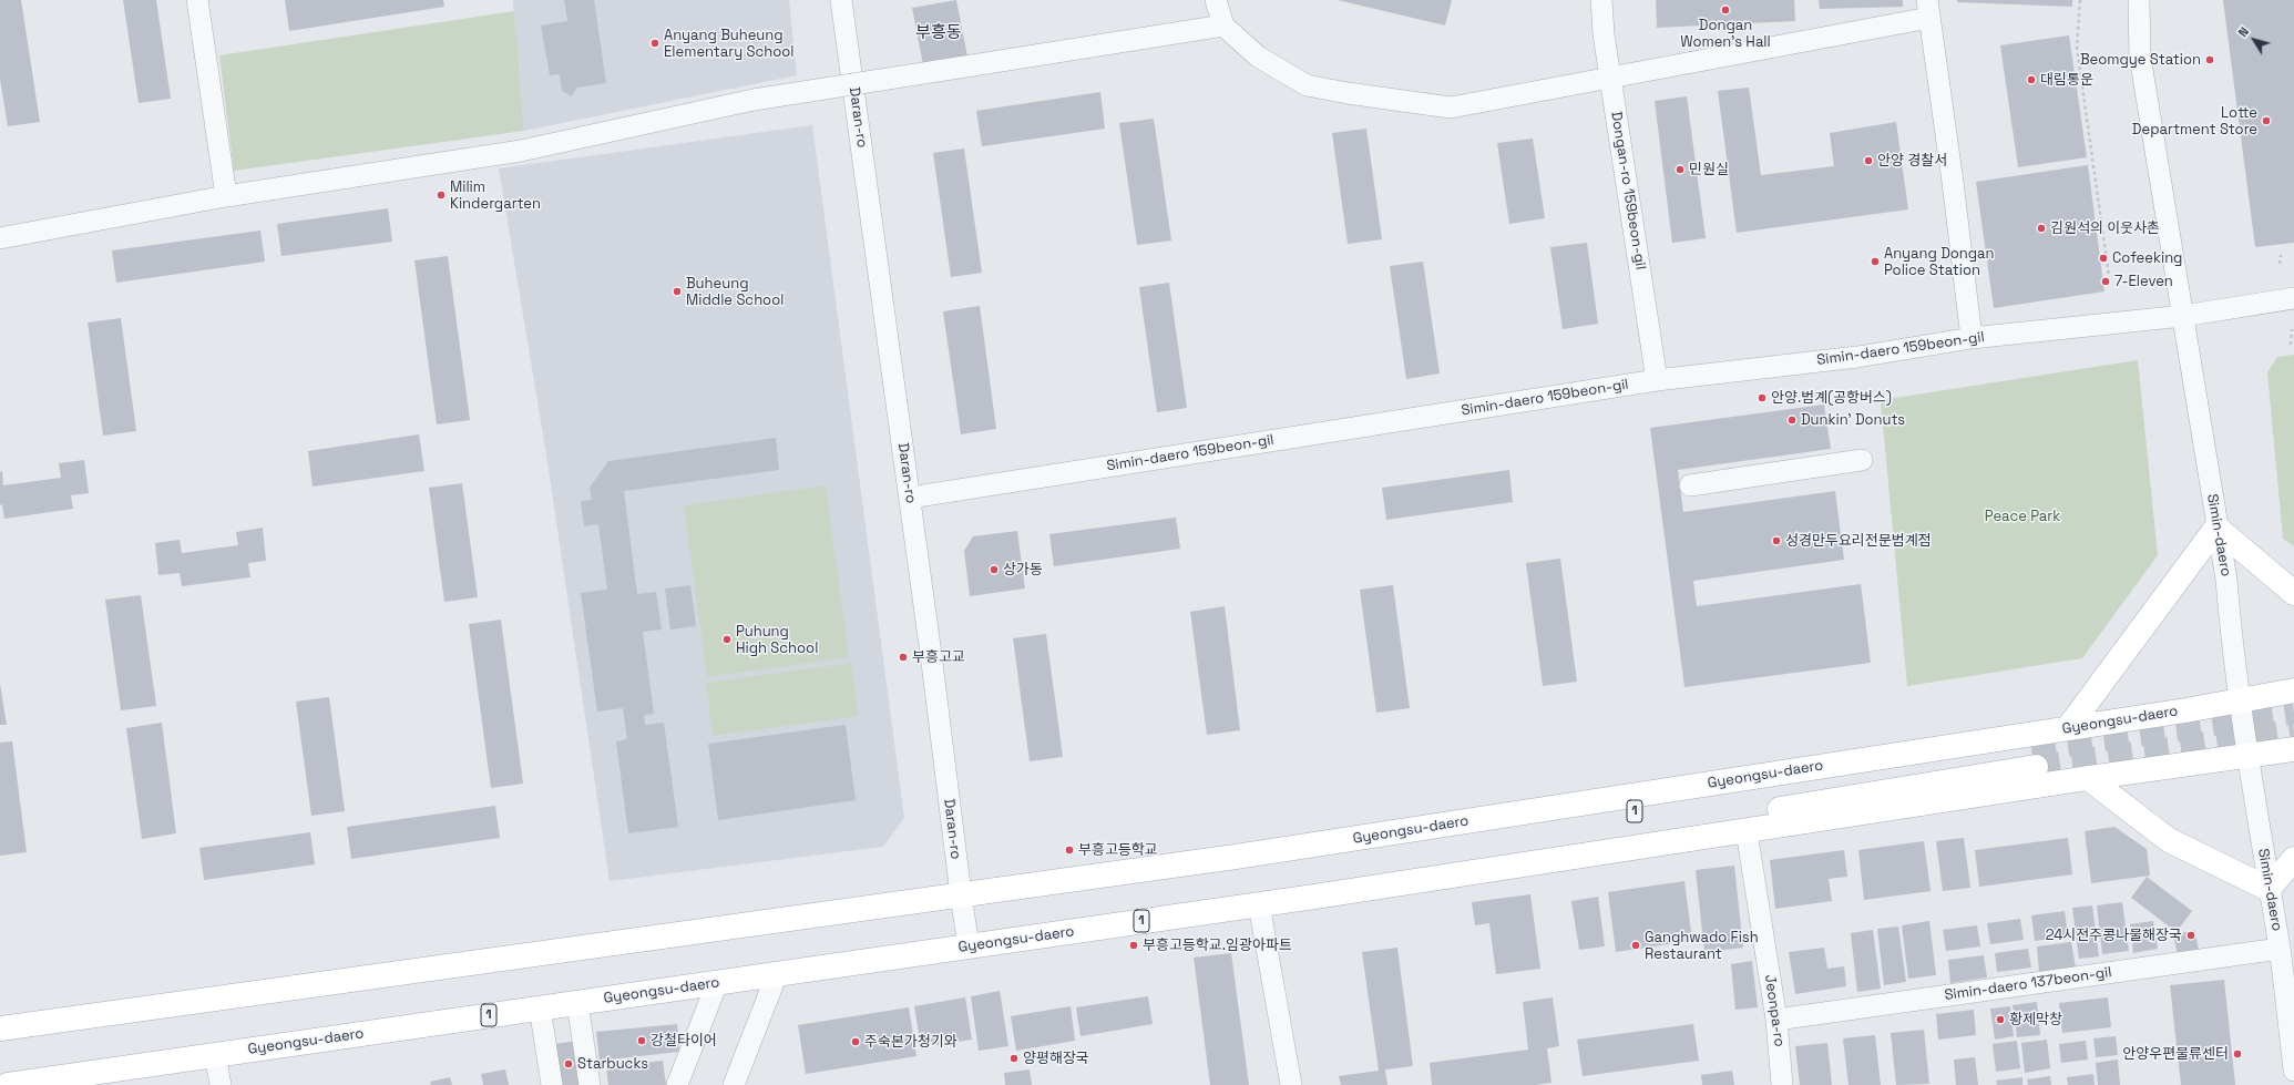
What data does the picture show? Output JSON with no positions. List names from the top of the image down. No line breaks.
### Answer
{"streets":{"main road":["Gyeongsu-daero","1"],"street":["Daran-ro","Dongan-ro 159beon-gil","Simin-daero 159beon-gil","Simin-daero","Simin-daero 137beon-gil","Jeonpa-ro"]},"crossings":[["Daran-ro","Simin-daero 159beon-gil"],["Daran-ro","Gyeongsu-daero"],["Dongan-ro 159beon-gil","Simin-daero 159beon-gil"],["Simin-daero 159beon-gil","Simin-daero"],["Simin-daero","Gyeongsu-daero"],["Simin-daero","Simin-daero 137beon-gil"],["Gyeongsu-daero","Jeonpa-ro"],["Simin-daero 137beon-gil","Jeonpa-ro"]],"districts":["부흥동"],"parks":["Peace Park"],"places":["Dongan Women's Hall","Anyang Buheung Elementary School","Beomgye Station","대림통운","Lotte Department Store","안양 경찰서","민원실","Milim Kindergarten","김원석의 이웃사촌","Cofeeking","Anyang Dongan Police Station","7-Eleven","Buheung Middle School","안양.범계(공항버스)","Dunkin' Donuts","성경만두요리전문범계점","상가동","Puhung High School","부흥고교","부흥고등학교","24시전주콩나물해장국","부흥고등학교.임광아파트","Ganghwado Fish Restaurant","황제막창","강철타이어","주숙본가청기와","안양우편물류센터","양평해장국","Starbucks"],"north":"top left"}
